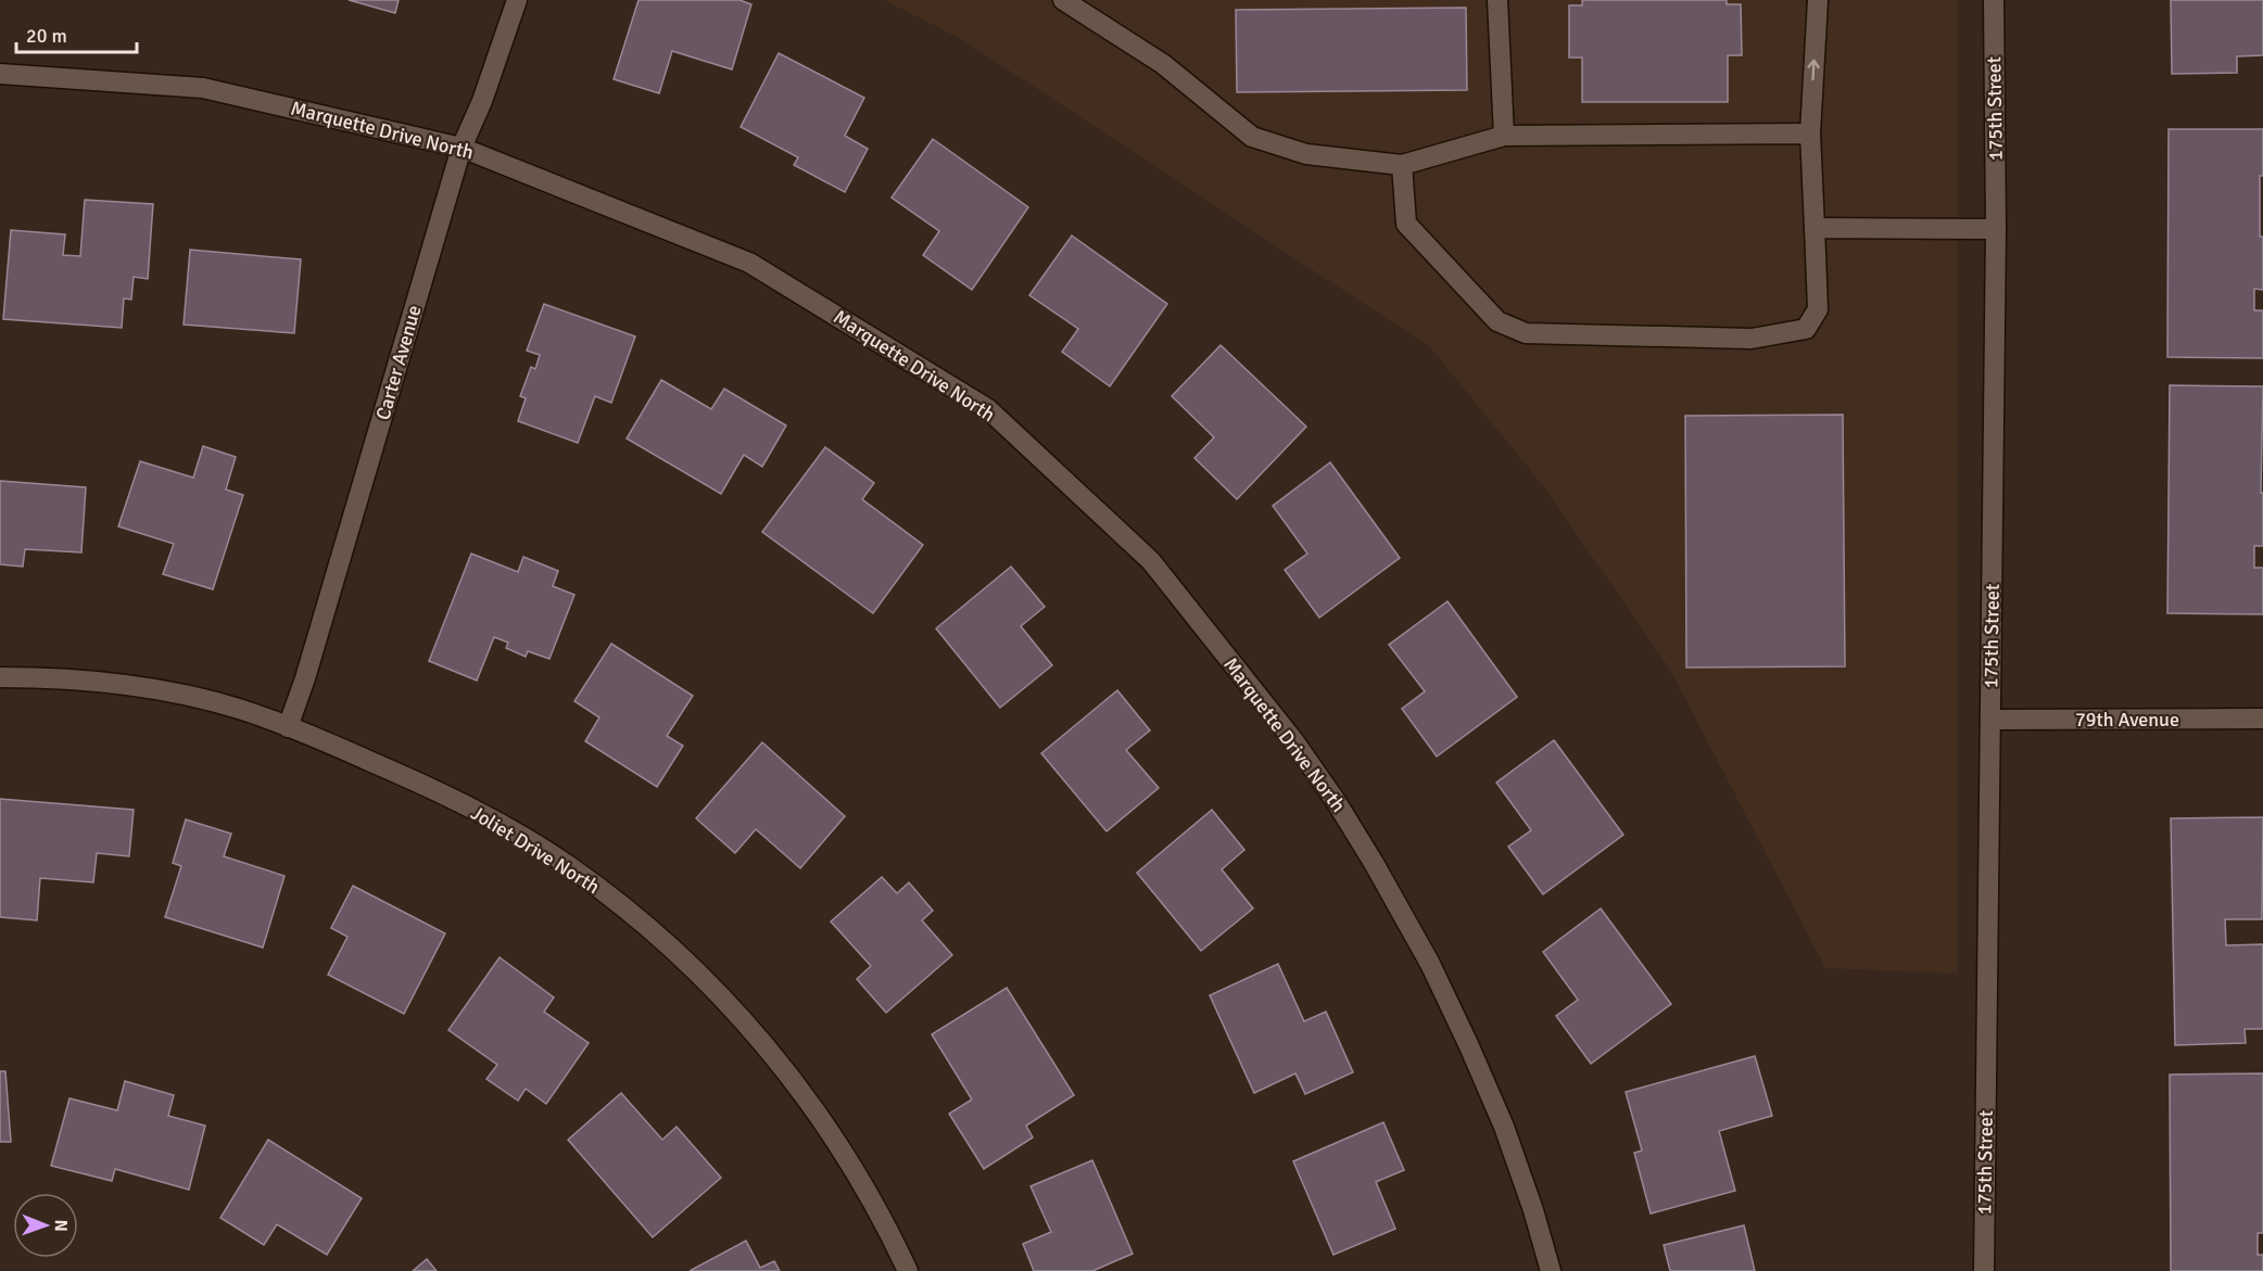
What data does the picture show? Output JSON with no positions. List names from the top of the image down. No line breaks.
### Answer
{"streets":{"street":["175th Street","Marquette Drive North","Carter Avenue","79th Avenue","Joliet Drive North"]},"crossings":[["175th Street","79th Avenue"],["Marquette Drive North","Carter Avenue"],["Carter Avenue","Joliet Drive North"]],"scale_bar":"20 m","north":"right"}
